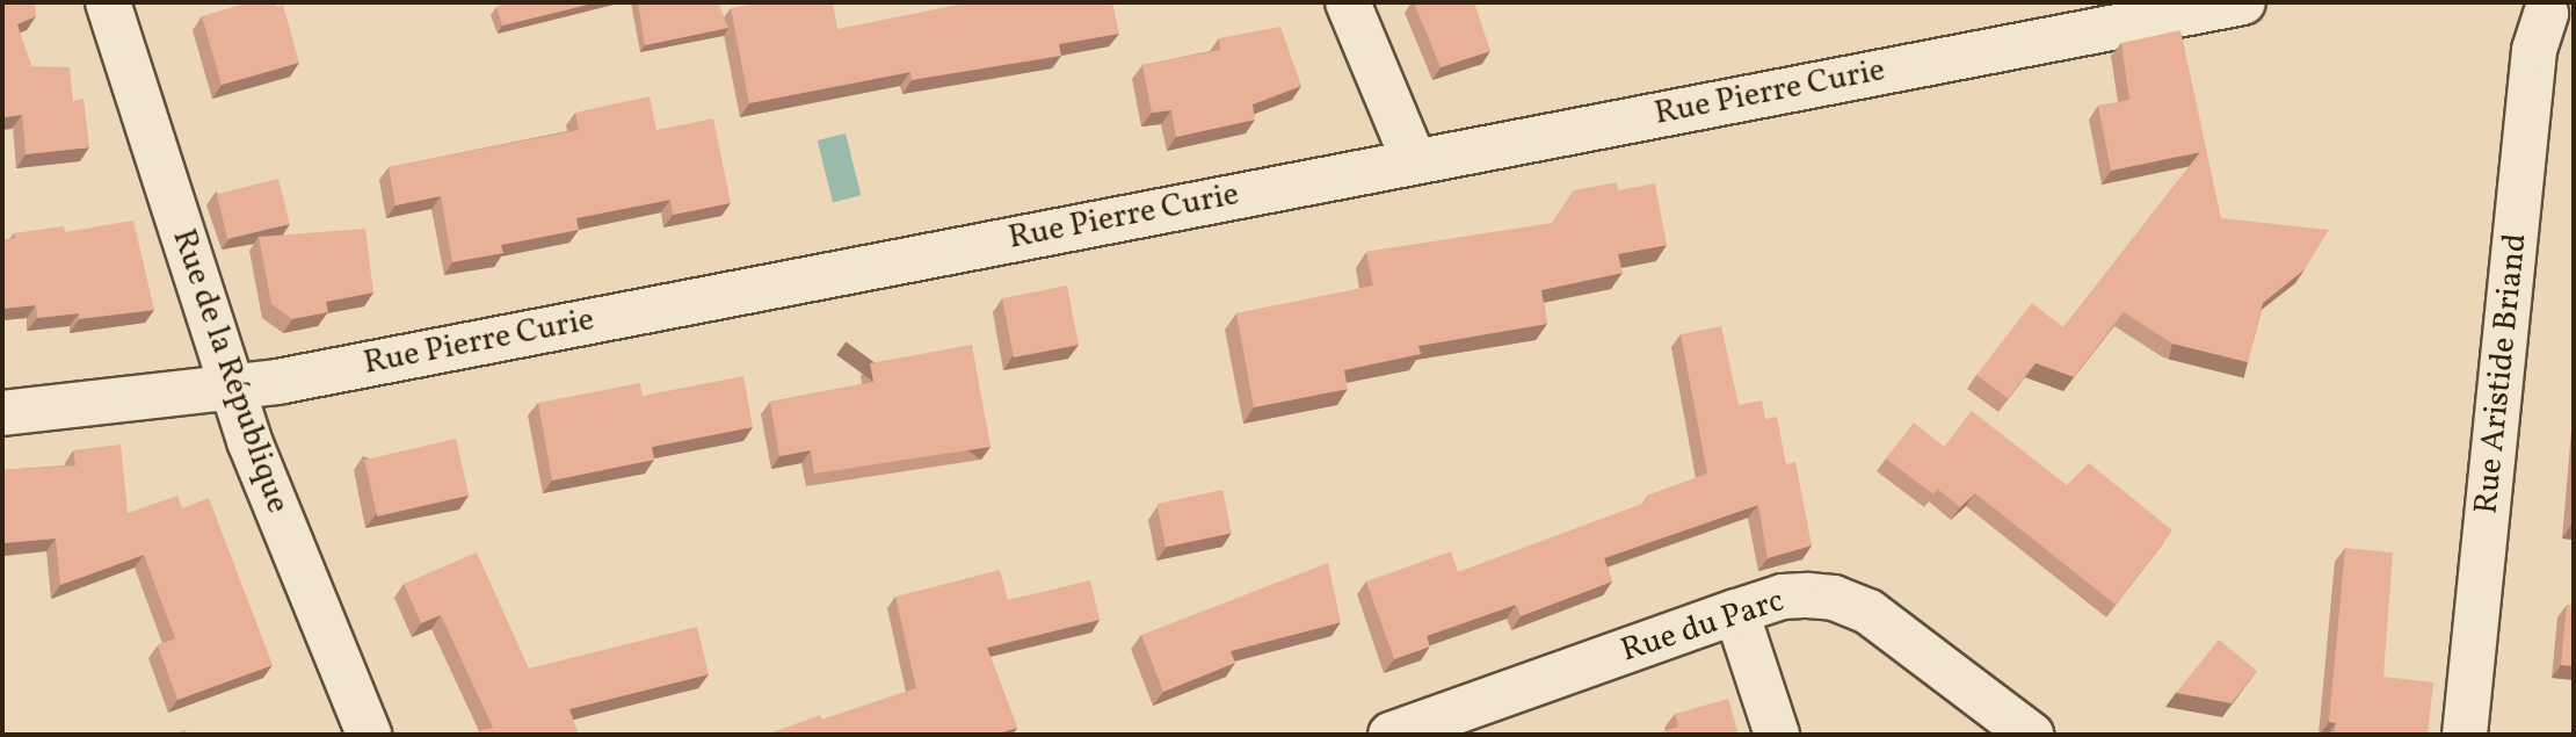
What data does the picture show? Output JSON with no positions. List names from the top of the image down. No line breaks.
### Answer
{"streets":{"street":["Rue Pierre Curie","Rue de la République","Rue Aristide Briand","Rue du Parc"]},"crossings":[["Rue Pierre Curie","Rue de la République"]]}
